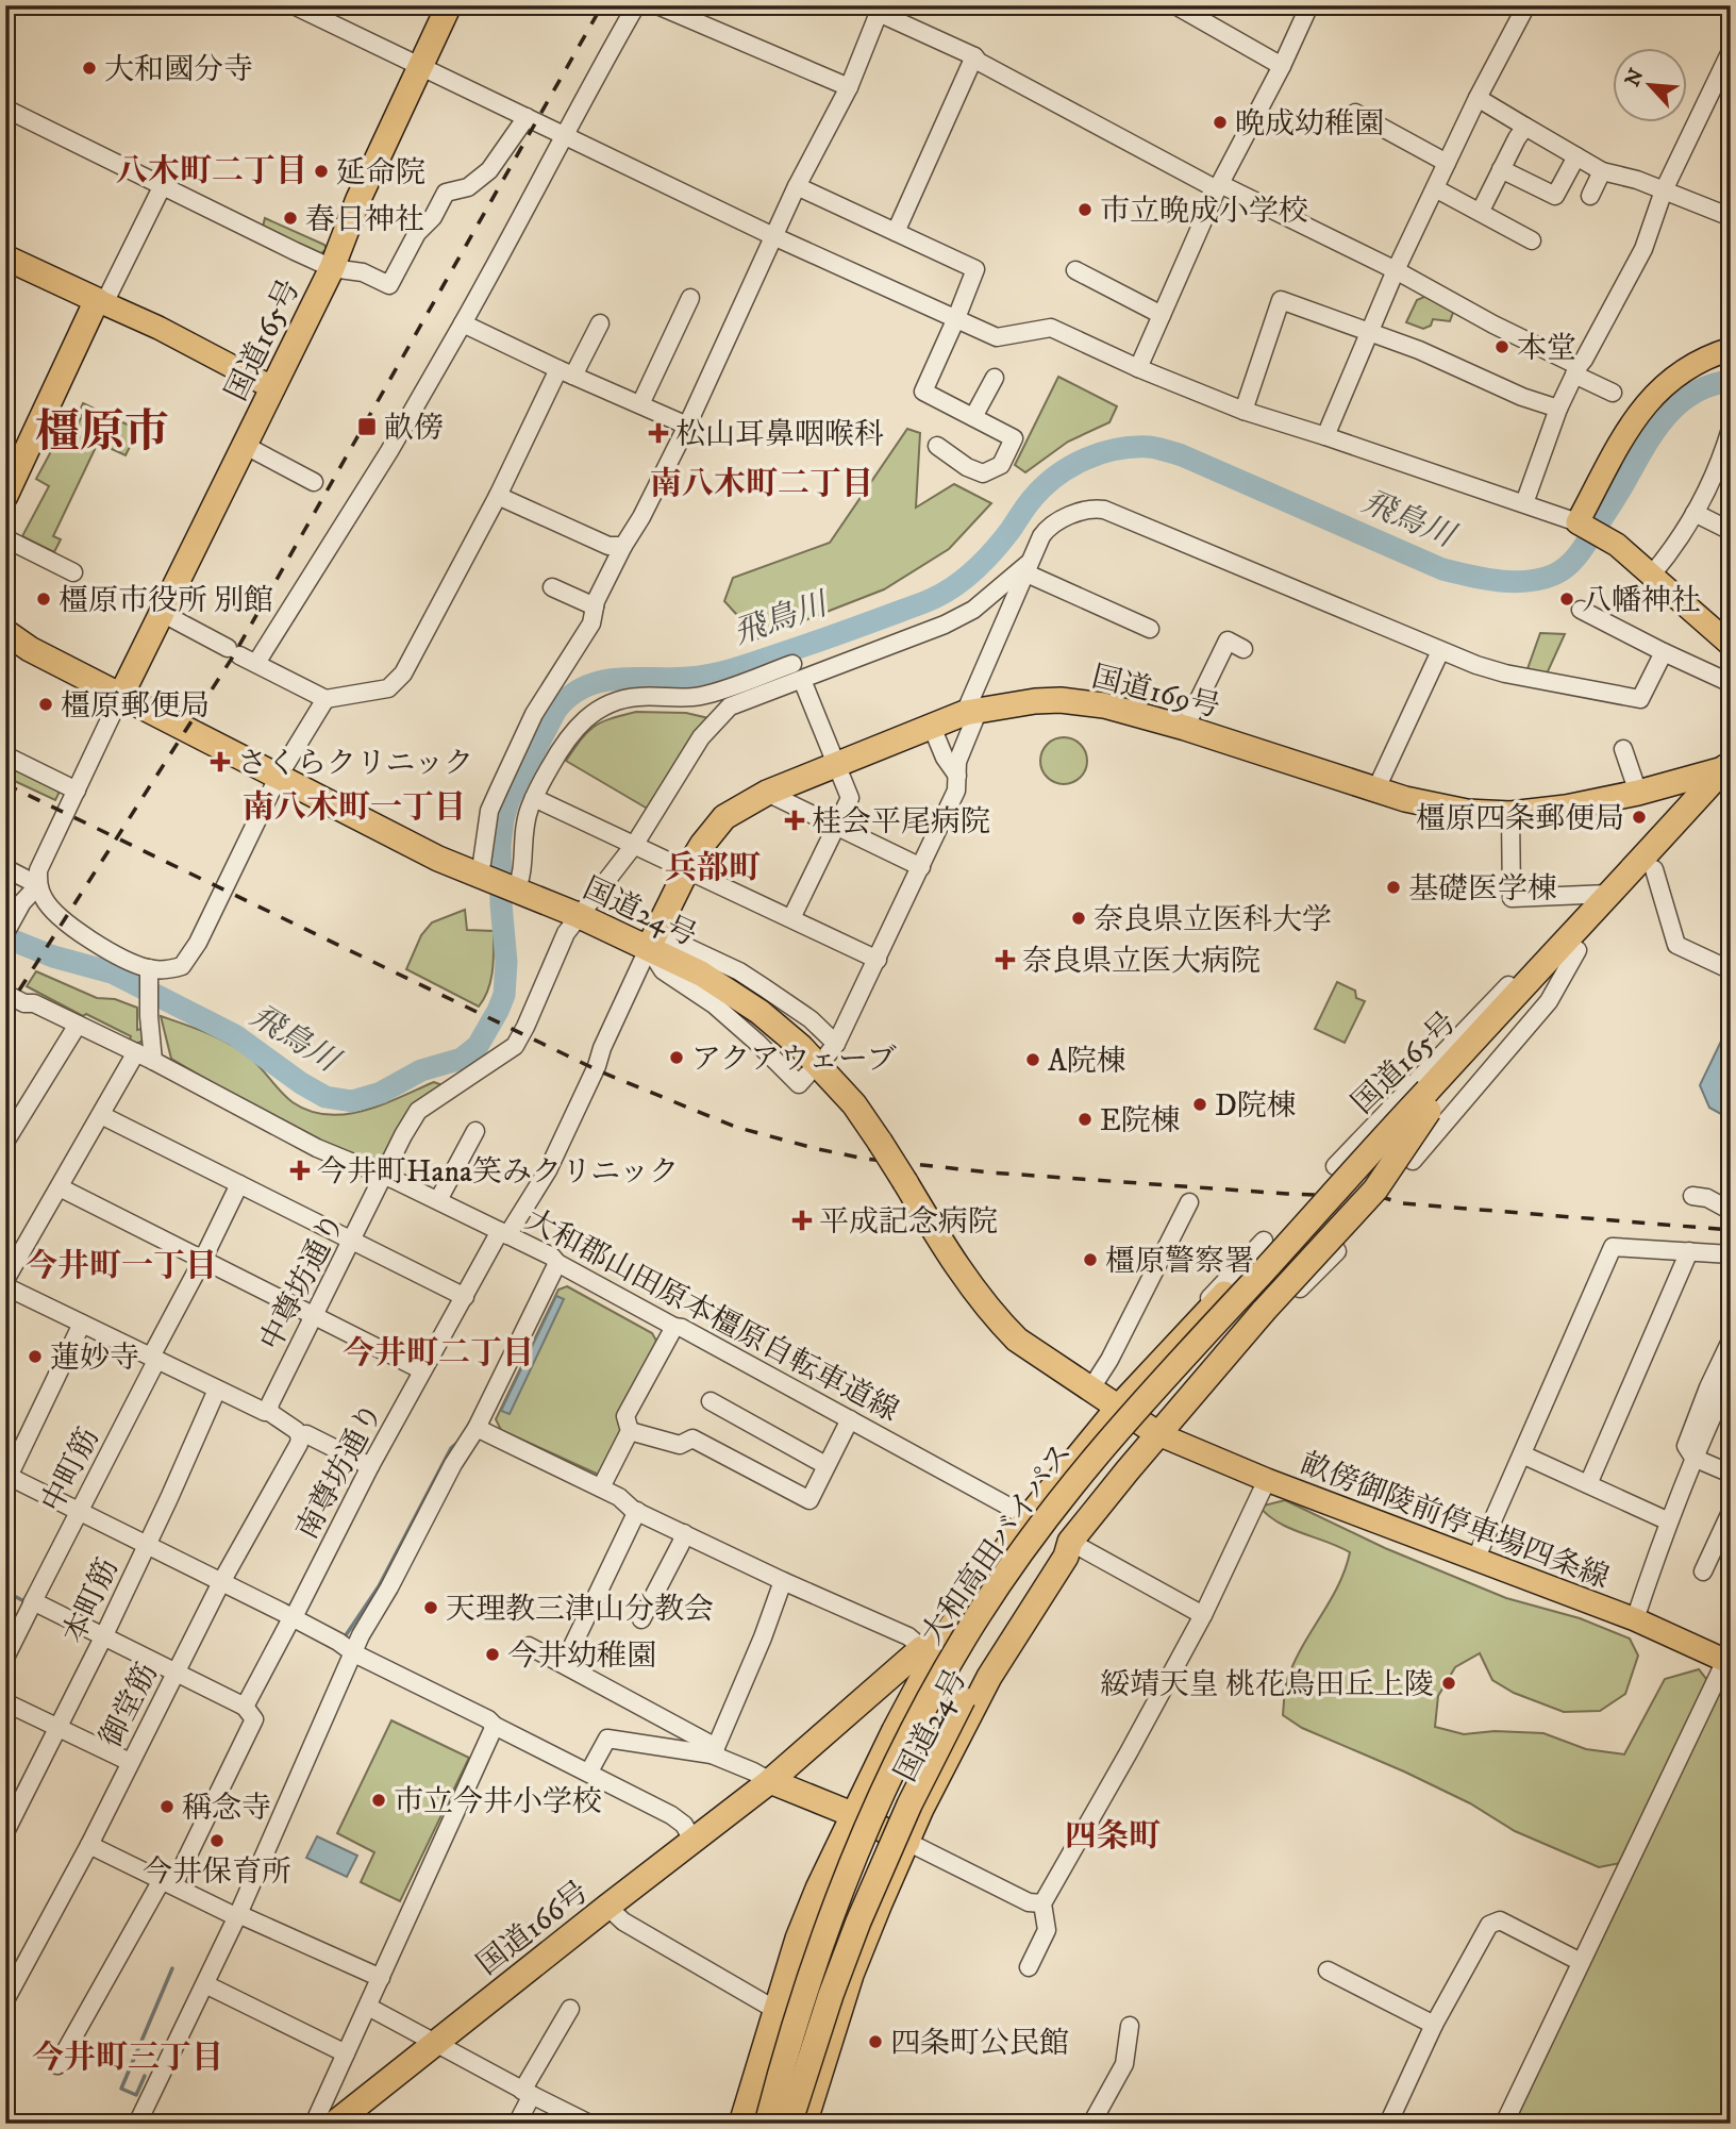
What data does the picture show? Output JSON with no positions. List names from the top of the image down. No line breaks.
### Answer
{"streets":{"highway":["国道165号","国道169号","国道24号","大和高田バイパス","国道166号"],"main road":["畝傍御陵前停車場四条線"],"street":["中尊坊通り","大和郡山田原本橿原自転車道線","中町筋","南尊坊通り","本町筋","御堂筋"]},"crossings":[["国道165号","国道169号"],["国道165号","国道24号"],["国道165号","畝傍御陵前停車場四条線"],["国道165号","大和高田バイパス"],["国道169号","国道24号"],["国道169号","南尊坊通り"],["国道24号","中尊坊通り"],["国道24号","大和郡山田原本橿原自転車道線"],["国道24号","南尊坊通り"],["国道24号","畝傍御陵前停車場四条線"],["国道24号","大和高田バイパス"],["国道24号","国道166号"],["中尊坊通り","大和郡山田原本橿原自転車道線"],["大和郡山田原本橿原自転車道線","南尊坊通り"],["畝傍御陵前停車場四条線","大和高田バイパス"]],"districts":["八木町二丁目","橿原市","南八木町二丁目","南八木町一丁目","兵部町","今井町一丁目","今井町二丁目","四条町","今井町三丁目"],"water":["飛鳥川"],"places":{"other":["大和國分寺","晩成幼稚園","延命院","市立晩成小学校","春日神社","本堂","橿原市役所 別館","八幡神社","橿原郵便局","橿原四条郵便局","基礎医学棟","奈良県立医科大学","アクアウェーブ","A院棟","D院棟","E院棟","橿原警察署","蓮妙寺","天理教三津山分教会","今井幼稚園","綏靖天皇 桃花鳥田丘上陵","市立今井小学校","稱念寺","今井保育所","四条町公民館"],"transit":["畝傍"],"health":["松山耳鼻咽喉科","さくらクリニック","桂会平尾病院","奈良県立医大病院","今井町Hana笑みクリニック","平成記念病院"]},"north":"top left"}
